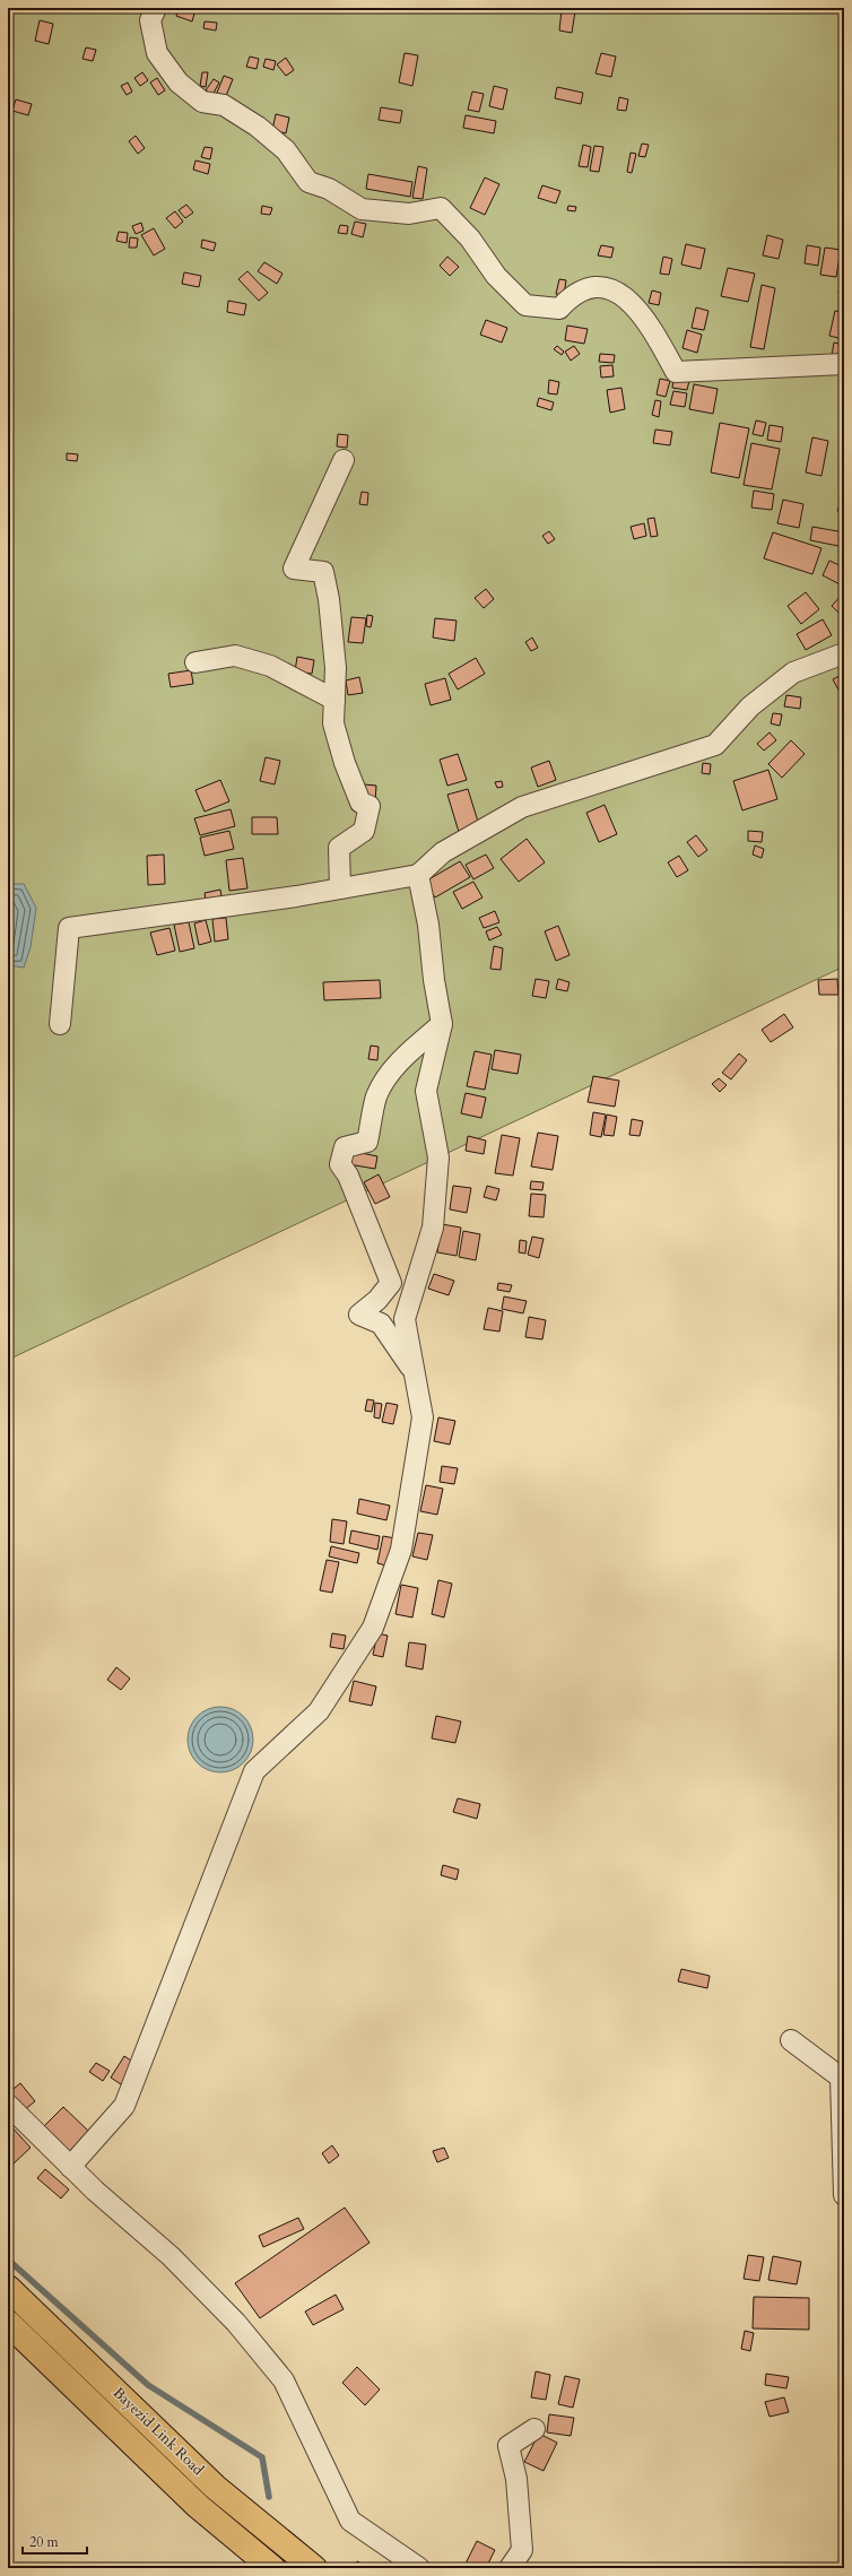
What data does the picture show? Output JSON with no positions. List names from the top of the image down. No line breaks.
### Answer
{"streets":{"main road":["Bayezid Link Road"]},"scale_bar":"20 m"}
